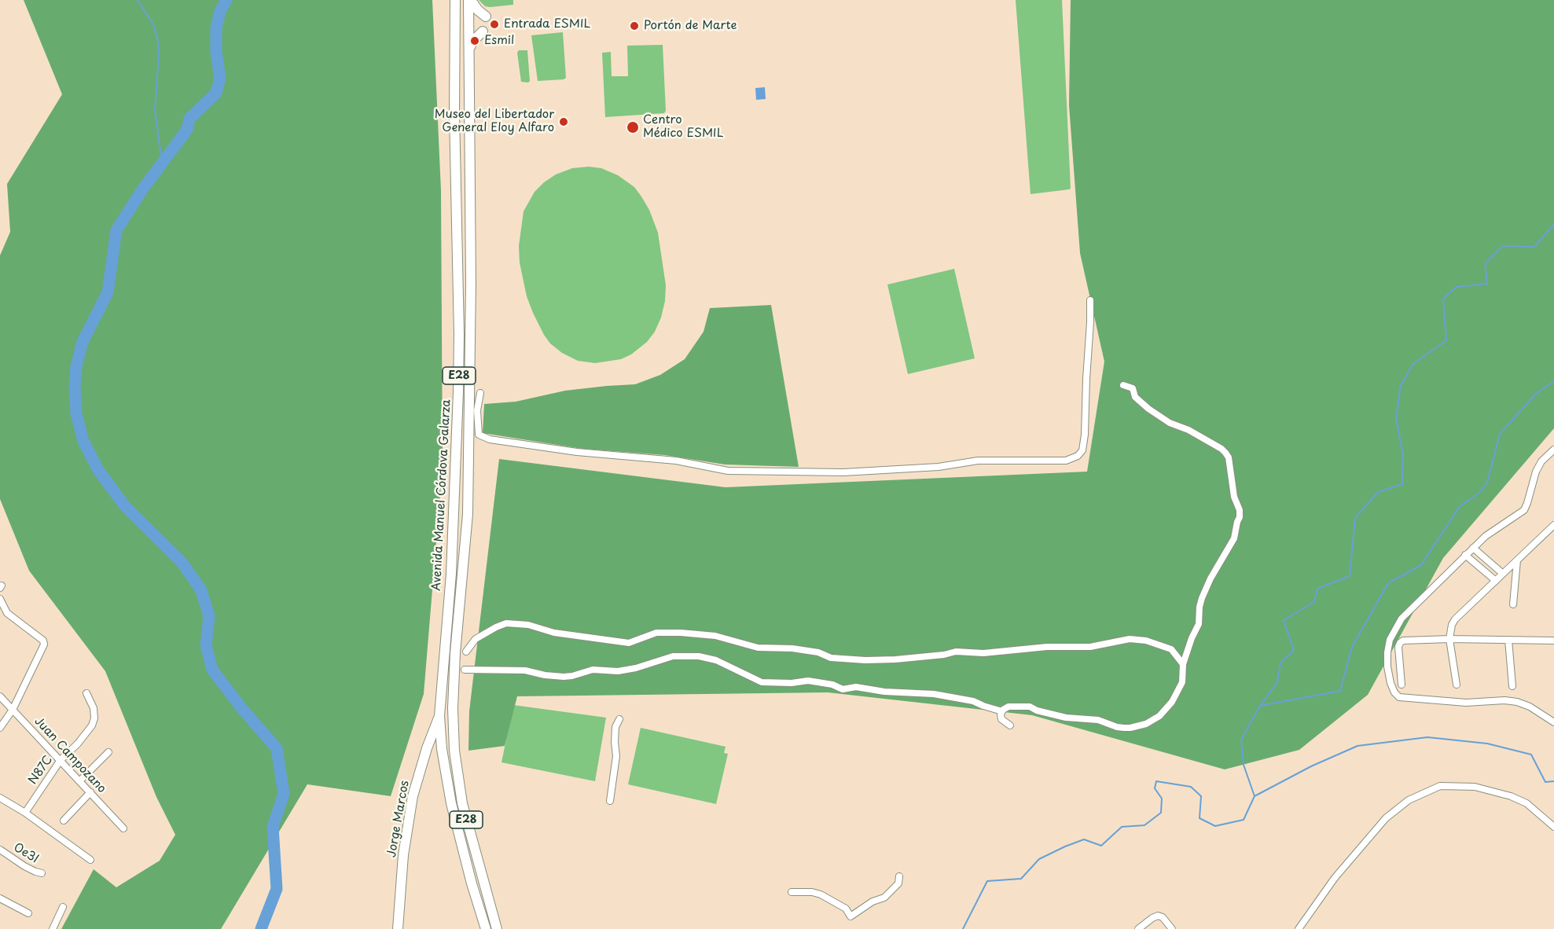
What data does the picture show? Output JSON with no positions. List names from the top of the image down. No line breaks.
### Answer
{"streets":{"main road":["E28","Avenida Manuel Córdova Galarza","Jorge Marcos"],"street":["Juan Campozano","N87C","Oe3I"]},"crossings":[["Avenida Manuel Córdova Galarza","Jorge Marcos"],["Juan Campozano","N87C"]],"places":["Entrada ESMIL","Portón de Marte","Esmil","Museo del Libertador General Eloy Alfaro","Centro Médico ESMIL"]}
